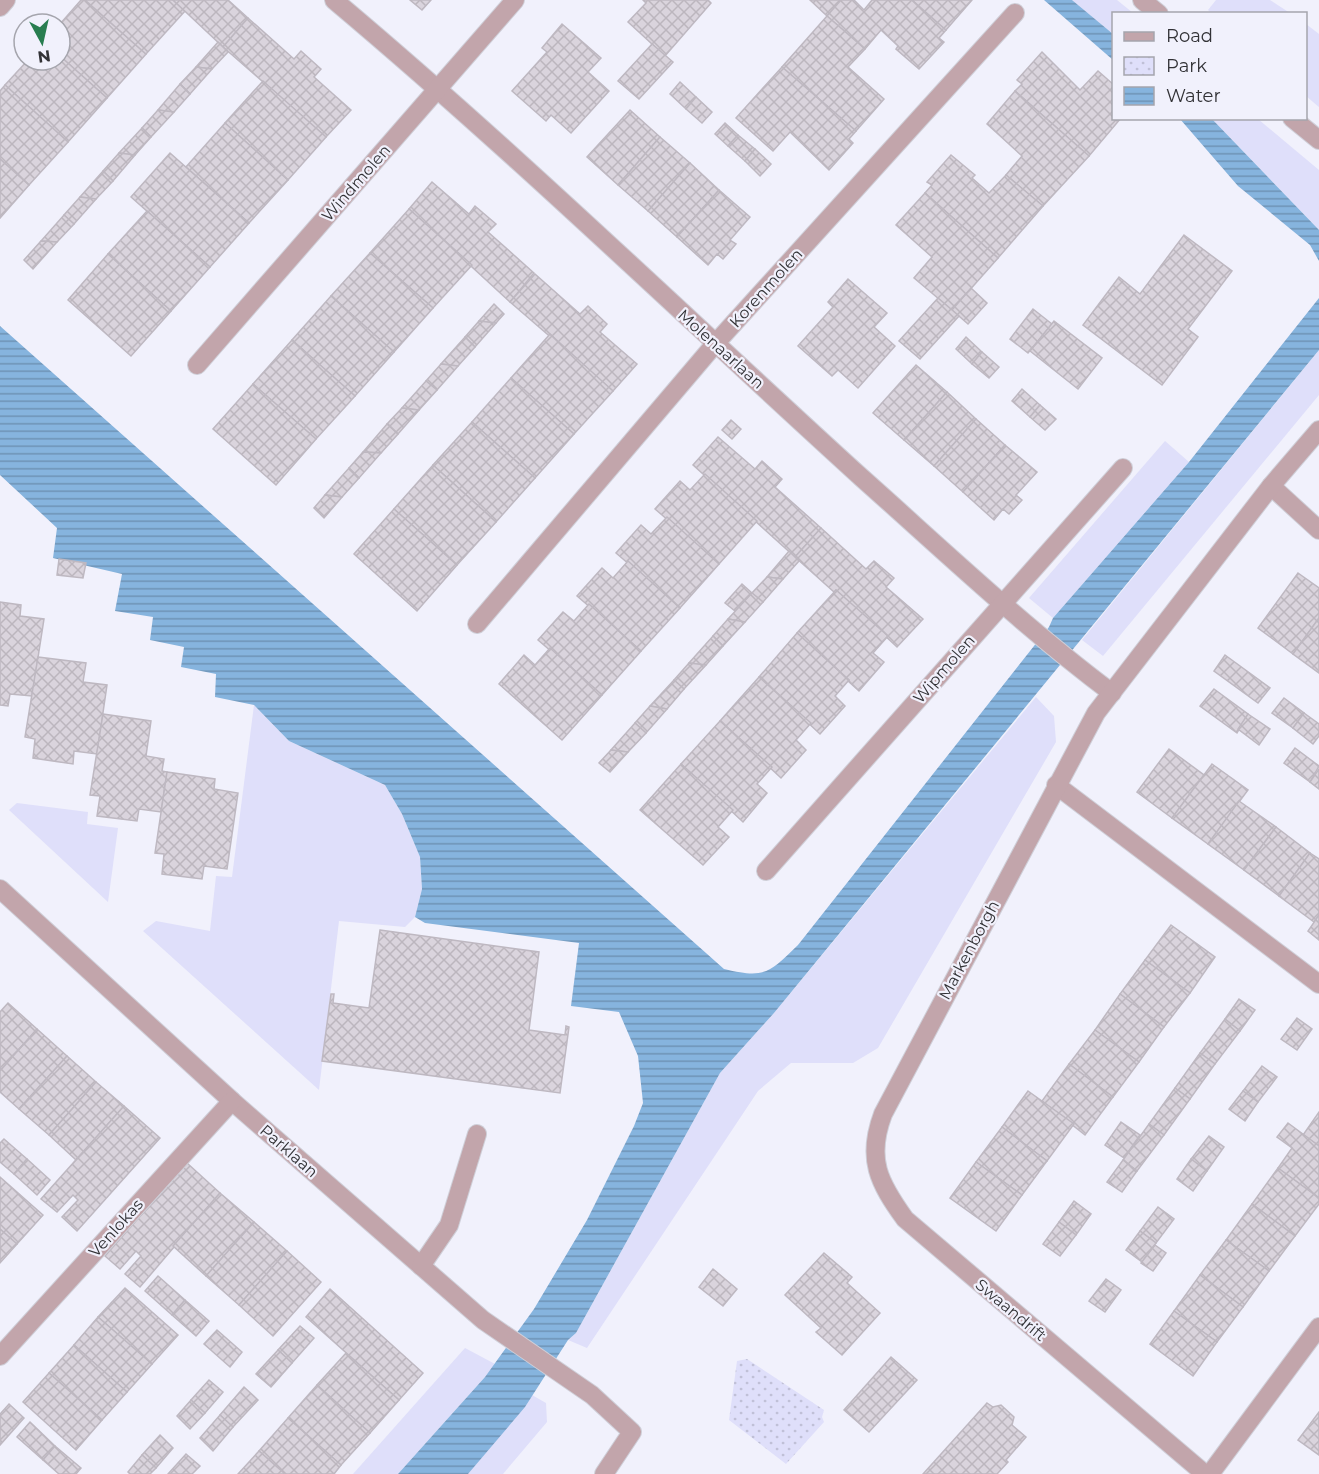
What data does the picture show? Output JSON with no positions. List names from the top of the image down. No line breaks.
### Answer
{"streets":{"street":["Windmolen","Korenmolen","Molenaarlaan","Wipmolen","Markenborgh","Parklaan","Venlokas","Swaandrift"]},"crossings":[["Windmolen","Molenaarlaan"],["Korenmolen","Molenaarlaan"],["Molenaarlaan","Wipmolen"],["Molenaarlaan","Markenborgh"],["Markenborgh","Swaandrift"],["Parklaan","Venlokas"]],"legend":["Road","Park","Water"],"north":"bottom"}
